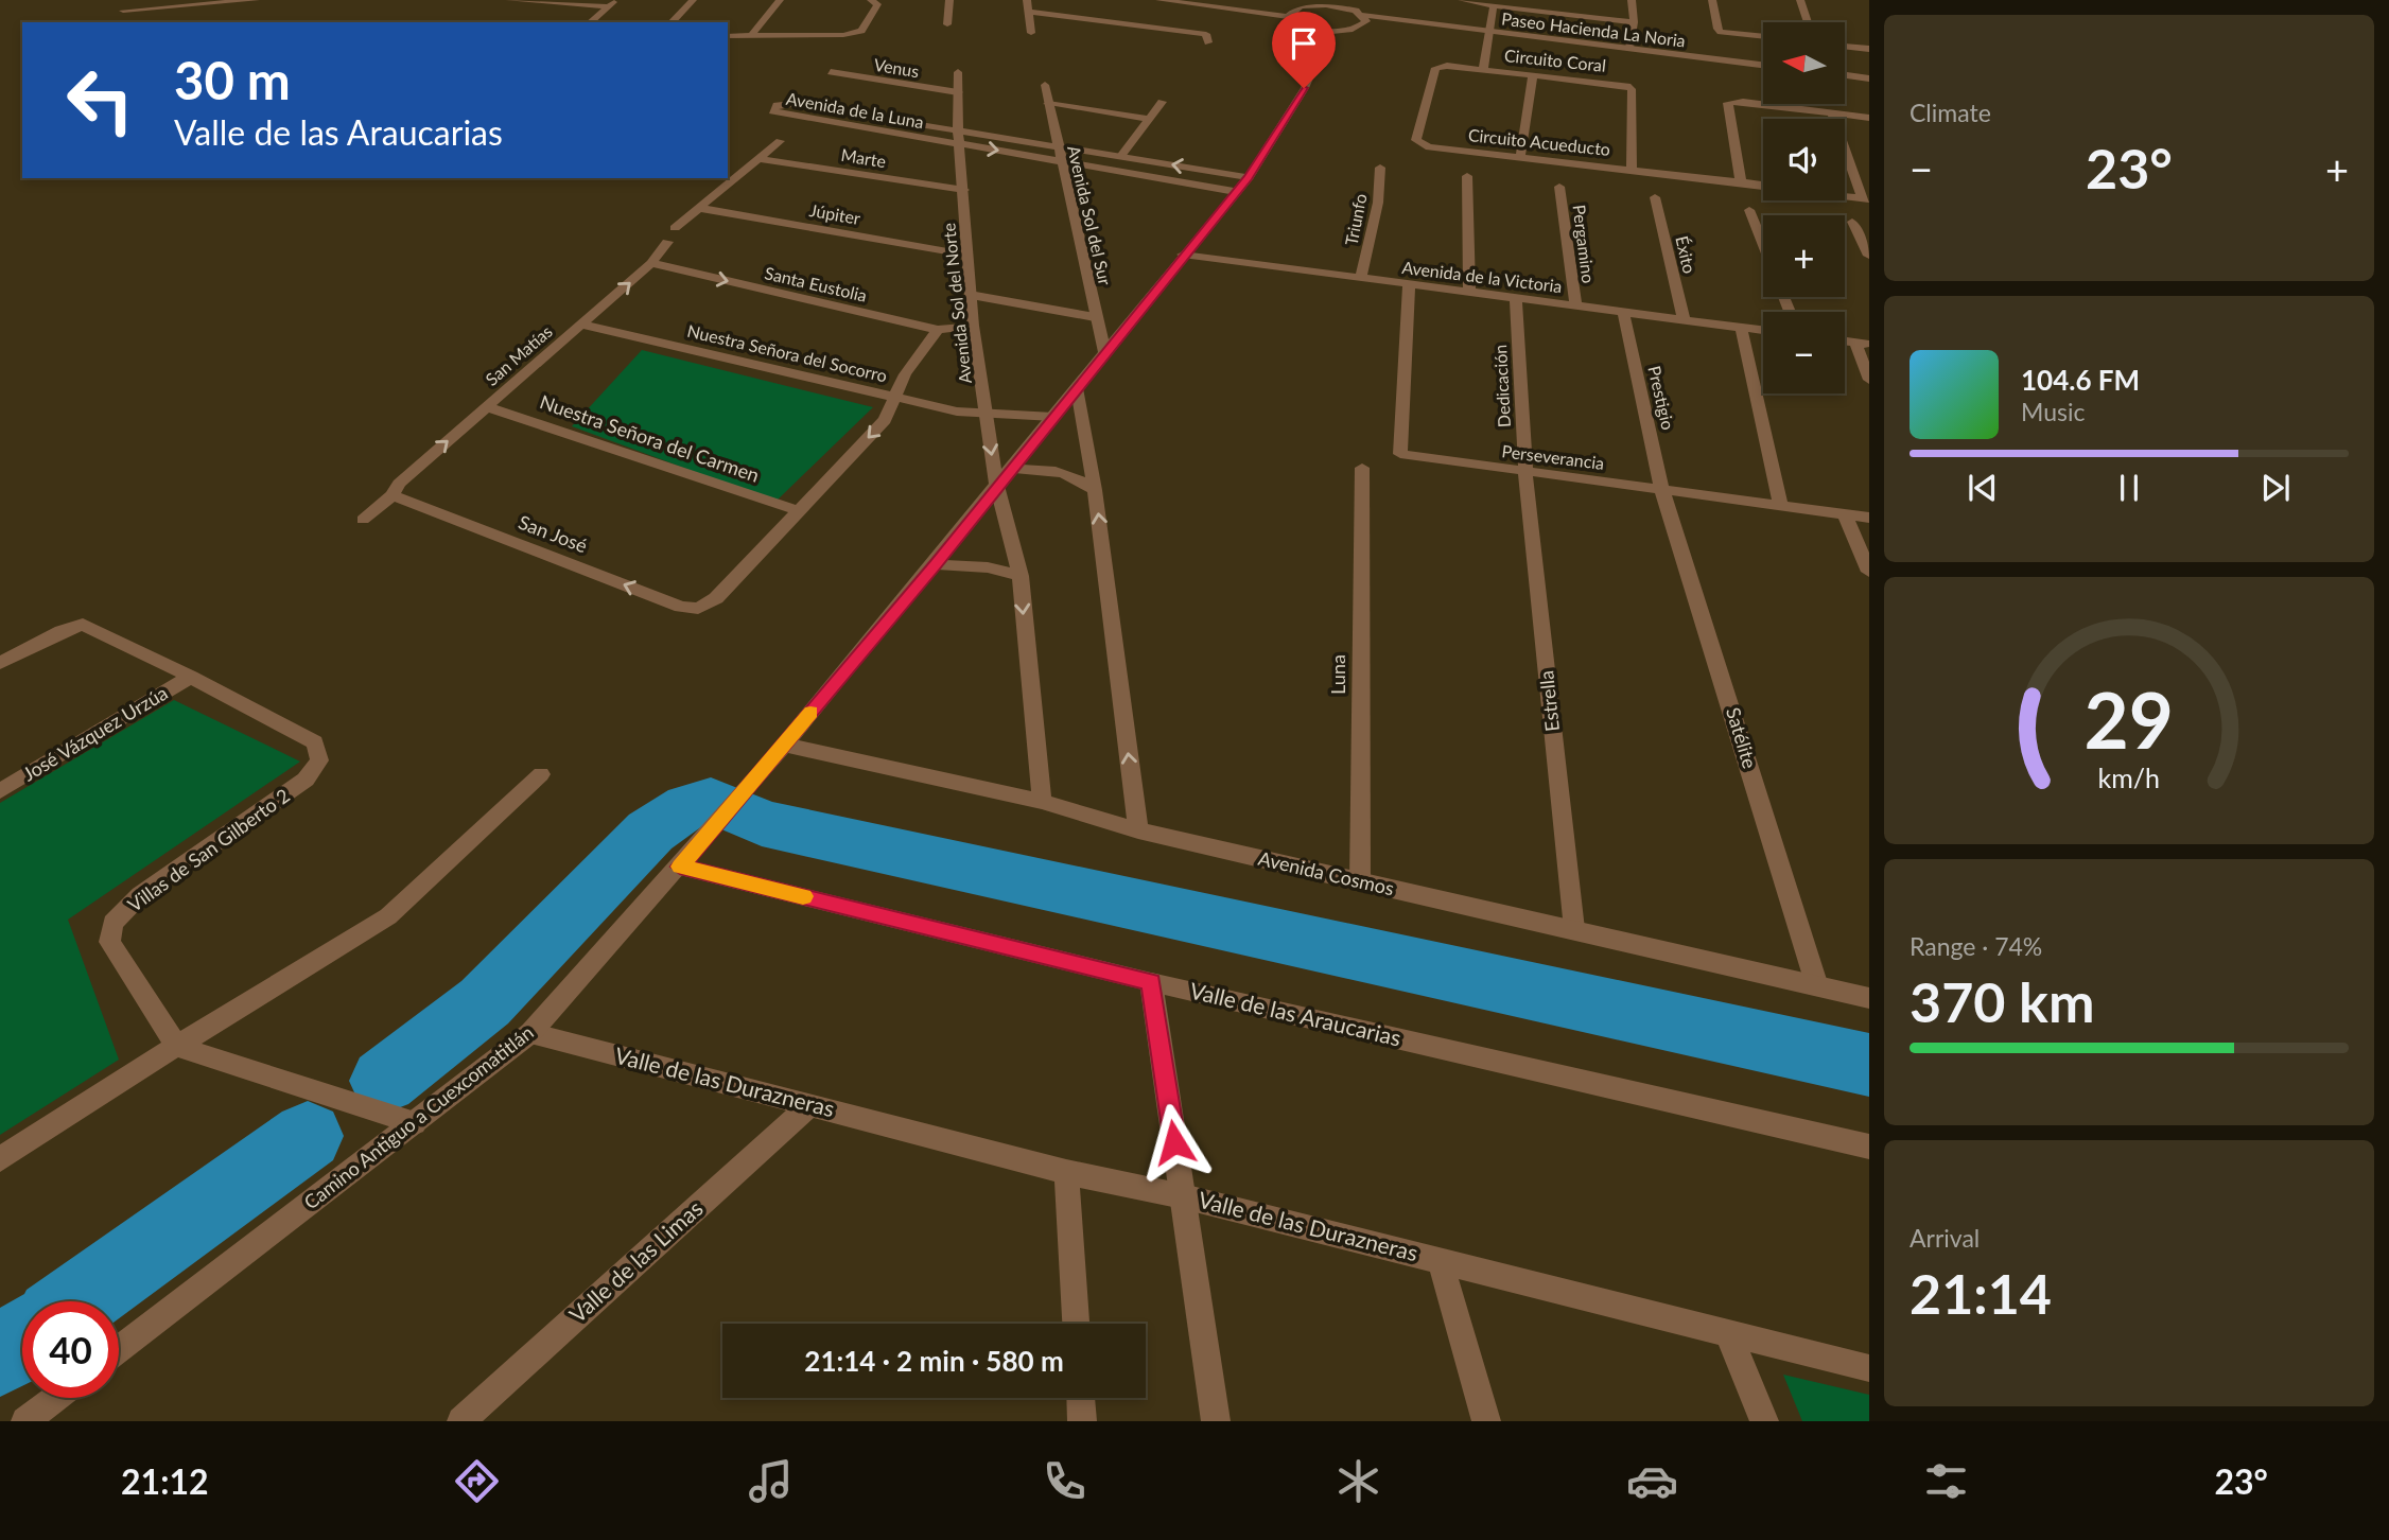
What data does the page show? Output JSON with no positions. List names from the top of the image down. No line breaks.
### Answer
{"streets":{"street":["Paseo Hacienda La Noria","Circuito Coral","Venus","Avenida de la Luna","Circuito Acueducto","Marte","Júpiter","Avenida Sol del Sur","Triunfo","Pergamino","Éxito","Avenida de la Victoria","Santa Eustolia","Avenida Sol del Norte","Nuestra Señora del Socorro","San Matías","Dedicación","Prestigio","Nuestra Señora del Carmen","Perseverancia","San José","Luna","Estrella","José Vázquez Urzúa","Satélite","Villas de San Gilberto 2","Avenida Cosmos","Valle de las Araucarias","Valle de las Durazneras","Camino Antiguo a Cuexcomatitlán","Valle de las Limas"]},"crossings":[["Circuito Coral","Circuito Acueducto"],["Venus","Avenida Sol del Norte"],["Avenida de la Luna","Avenida Sol del Sur"],["Avenida de la Luna","Avenida Sol del Norte"],["Avenida de la Luna","Camino Antiguo a Cuexcomatitlán"],["Marte","Avenida Sol del Norte"],["Júpiter","Avenida Sol del Norte"],["Avenida Sol del Sur","Camino Antiguo a Cuexcomatitlán"],["Triunfo","Avenida de la Victoria"],["Pergamino","Avenida de la Victoria"],["Éxito","Avenida de la Victoria"],["Avenida de la Victoria","Dedicación"],["Avenida de la Victoria","Prestigio"],["Avenida de la Victoria","Perseverancia"],["Avenida de la Victoria","Camino Antiguo a Cuexcomatitlán"],["Santa Eustolia","Avenida Sol del Norte"],["Santa Eustolia","San Matías"],["Avenida Sol del Norte","Nuestra Señora del Socorro"],["Avenida Sol del Norte","Avenida Cosmos"],["Avenida Sol del Norte","Camino Antiguo a Cuexcomatitlán"],["Nuestra Señora del Socorro","San Matías"],["Nuestra Señora del Socorro","Camino Antiguo a Cuexcomatitlán"],["San Matías","Nuestra Señora del Carmen"],["San Matías","San José"],["Dedicación","Perseverancia"],["Dedicación","Estrella"],["Prestigio","Perseverancia"],["Prestigio","Satélite"],["Nuestra Señora del Carmen","San José"],["Perseverancia","Estrella"],["Perseverancia","Satélite"],["Luna","Avenida Cosmos"],["Estrella","Avenida Cosmos"],["José Vázquez Urzúa","Villas de San Gilberto 2"],["Satélite","Avenida Cosmos"],["Avenida Cosmos","Camino Antiguo a Cuexcomatitlán"],["Valle de las Araucarias","Camino Antiguo a Cuexcomatitlán"],["Valle de las Durazneras","Camino Antiguo a Cuexcomatitlán"],["Valle de las Durazneras","Valle de las Limas"]],"one_way":["Santa Eustolia","San Matías","San José"],"north":"left","page":{"tile":["Climate",["Range · 74%","370 km"],["Arrival","21:14"]],"map_buttons":["+","−"],"turn":["30 m","Valle de las Araucarias"],"heat":["−","23°","+"],"song":["104.6 FM","Music"],"limit":"40","trip":"21:14 · 2 min · 580 m","tabs":["21:12","23°"],"gauge":["29","km/h"]}}
